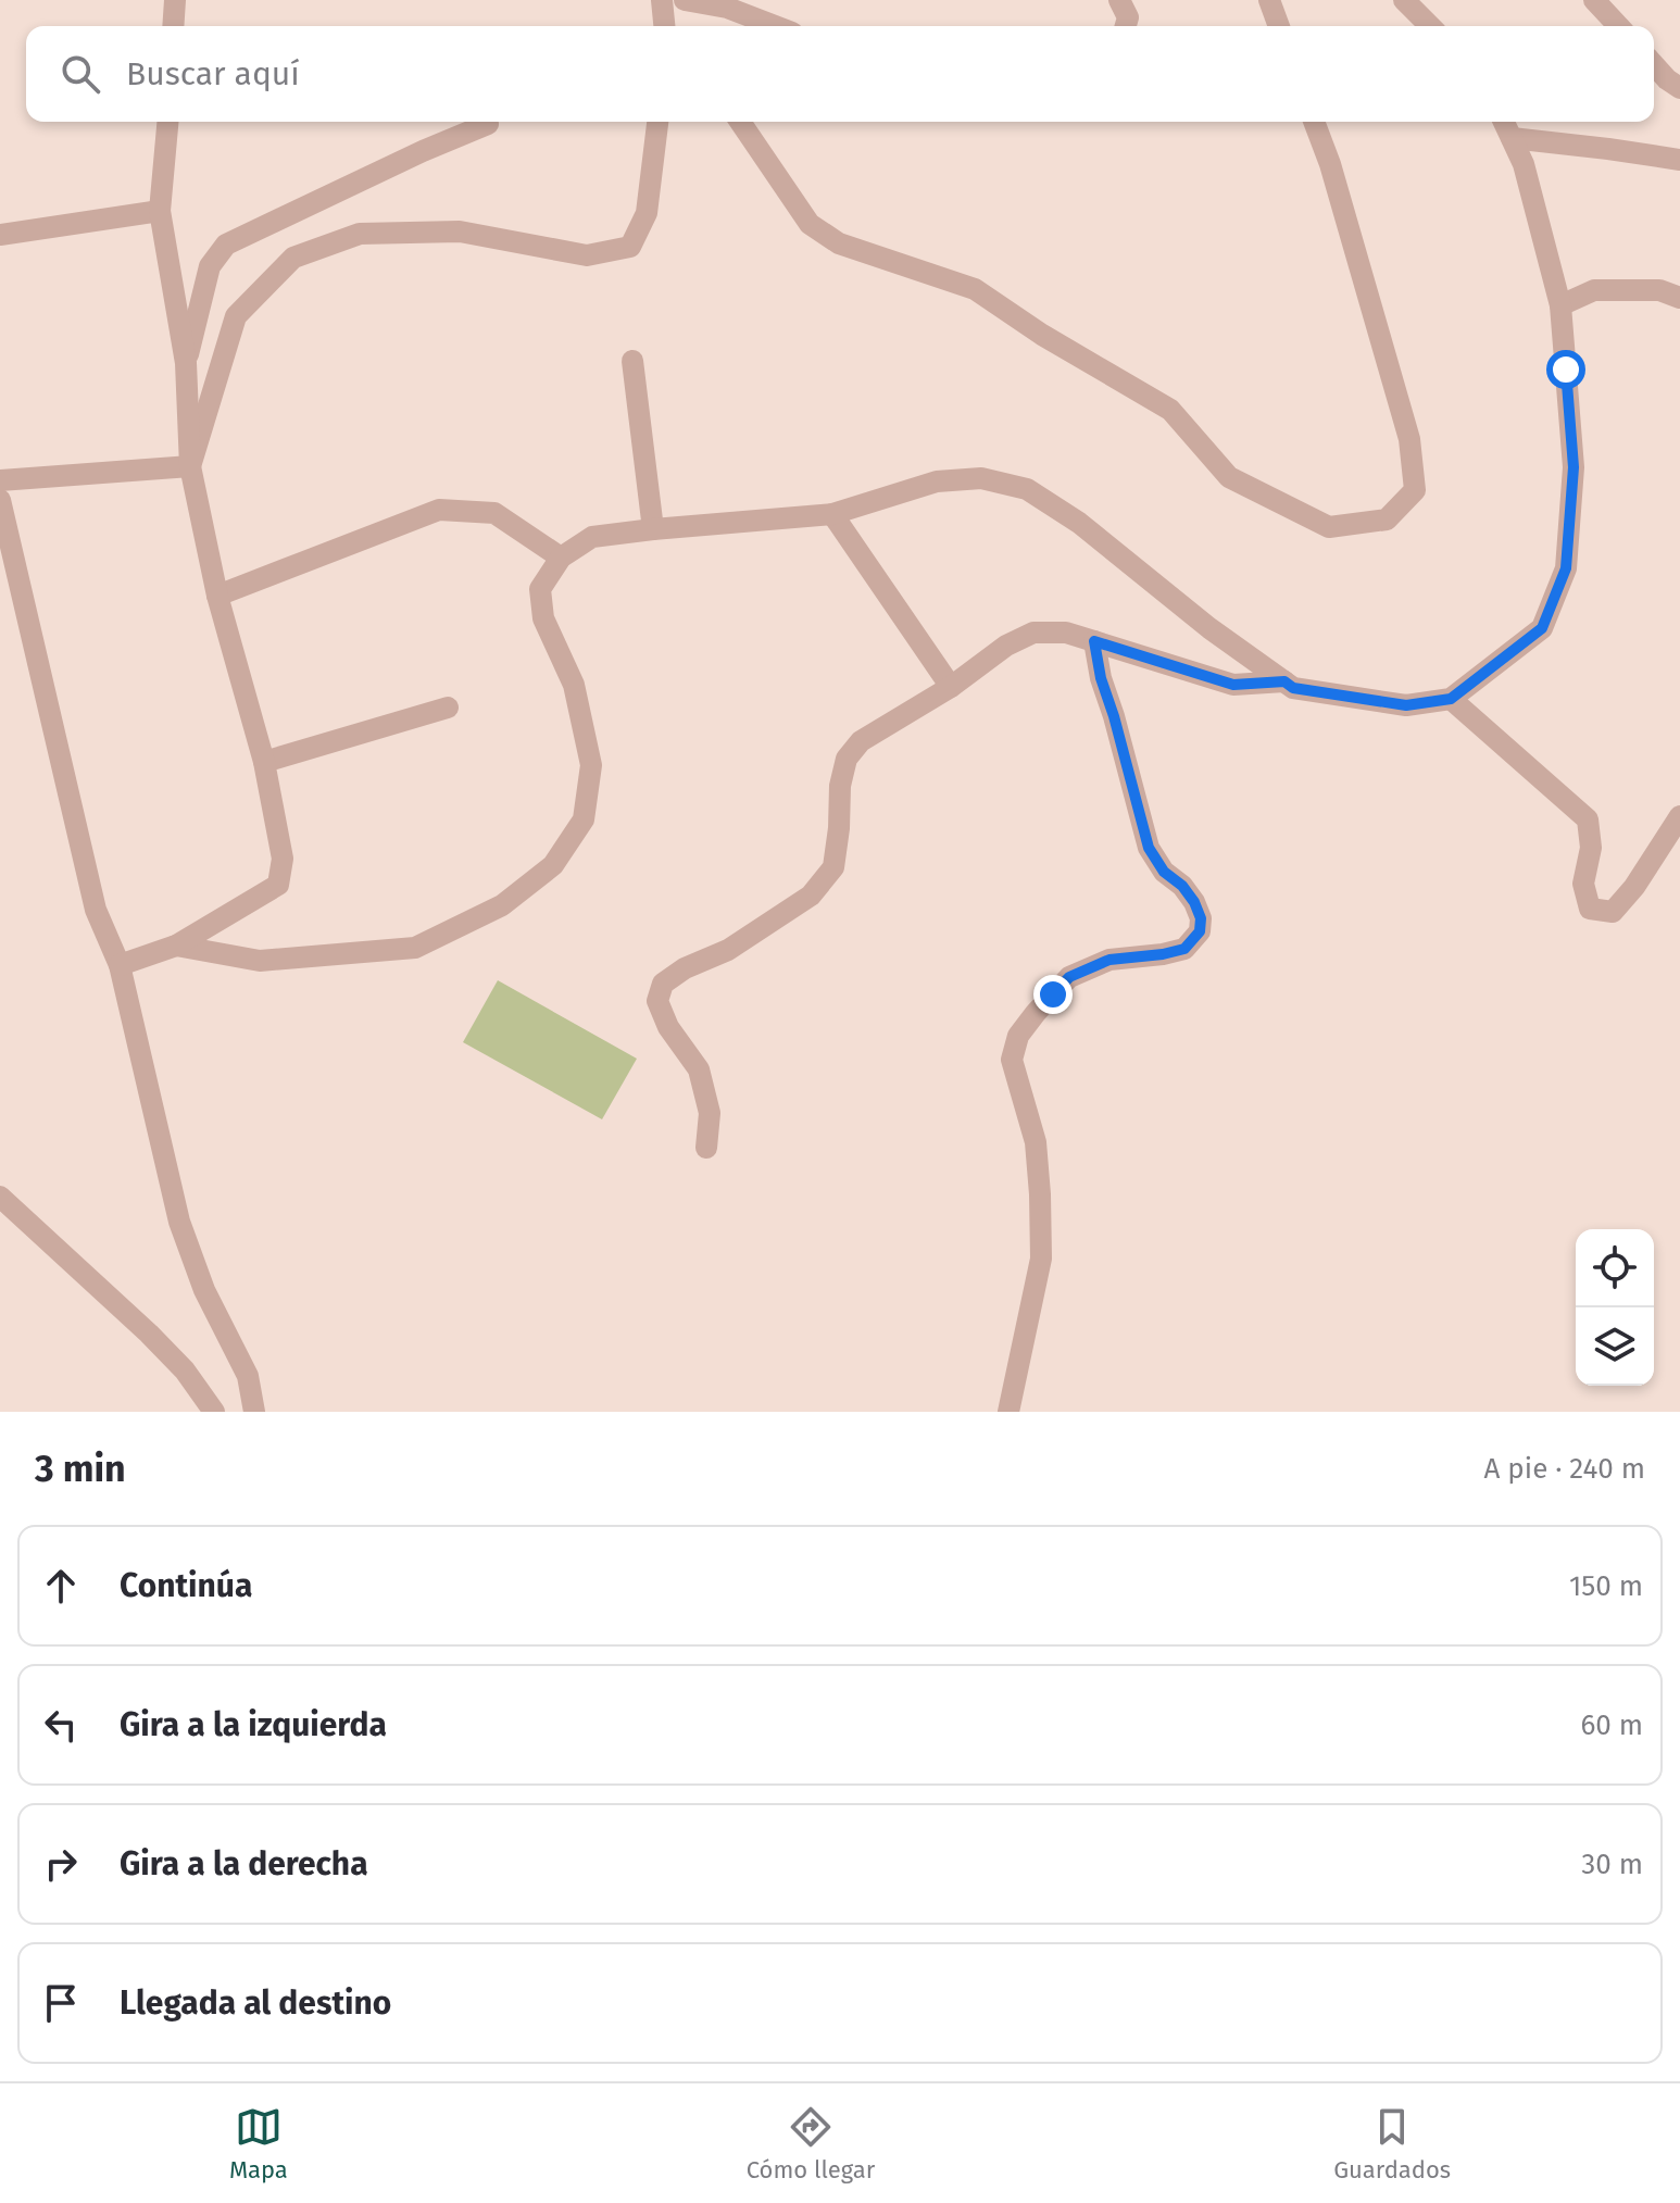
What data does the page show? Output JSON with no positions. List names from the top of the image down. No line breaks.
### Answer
{"page":{"search":"Buscar aquí","heading":["3 min","A pie · 240 m"],"list":[["Continúa","150 m"],["Gira a la izquierda","60 m"],["Gira a la derecha","30 m"],"Llegada al destino"],"nav":["Mapa","Cómo llegar","Guardados"]}}
